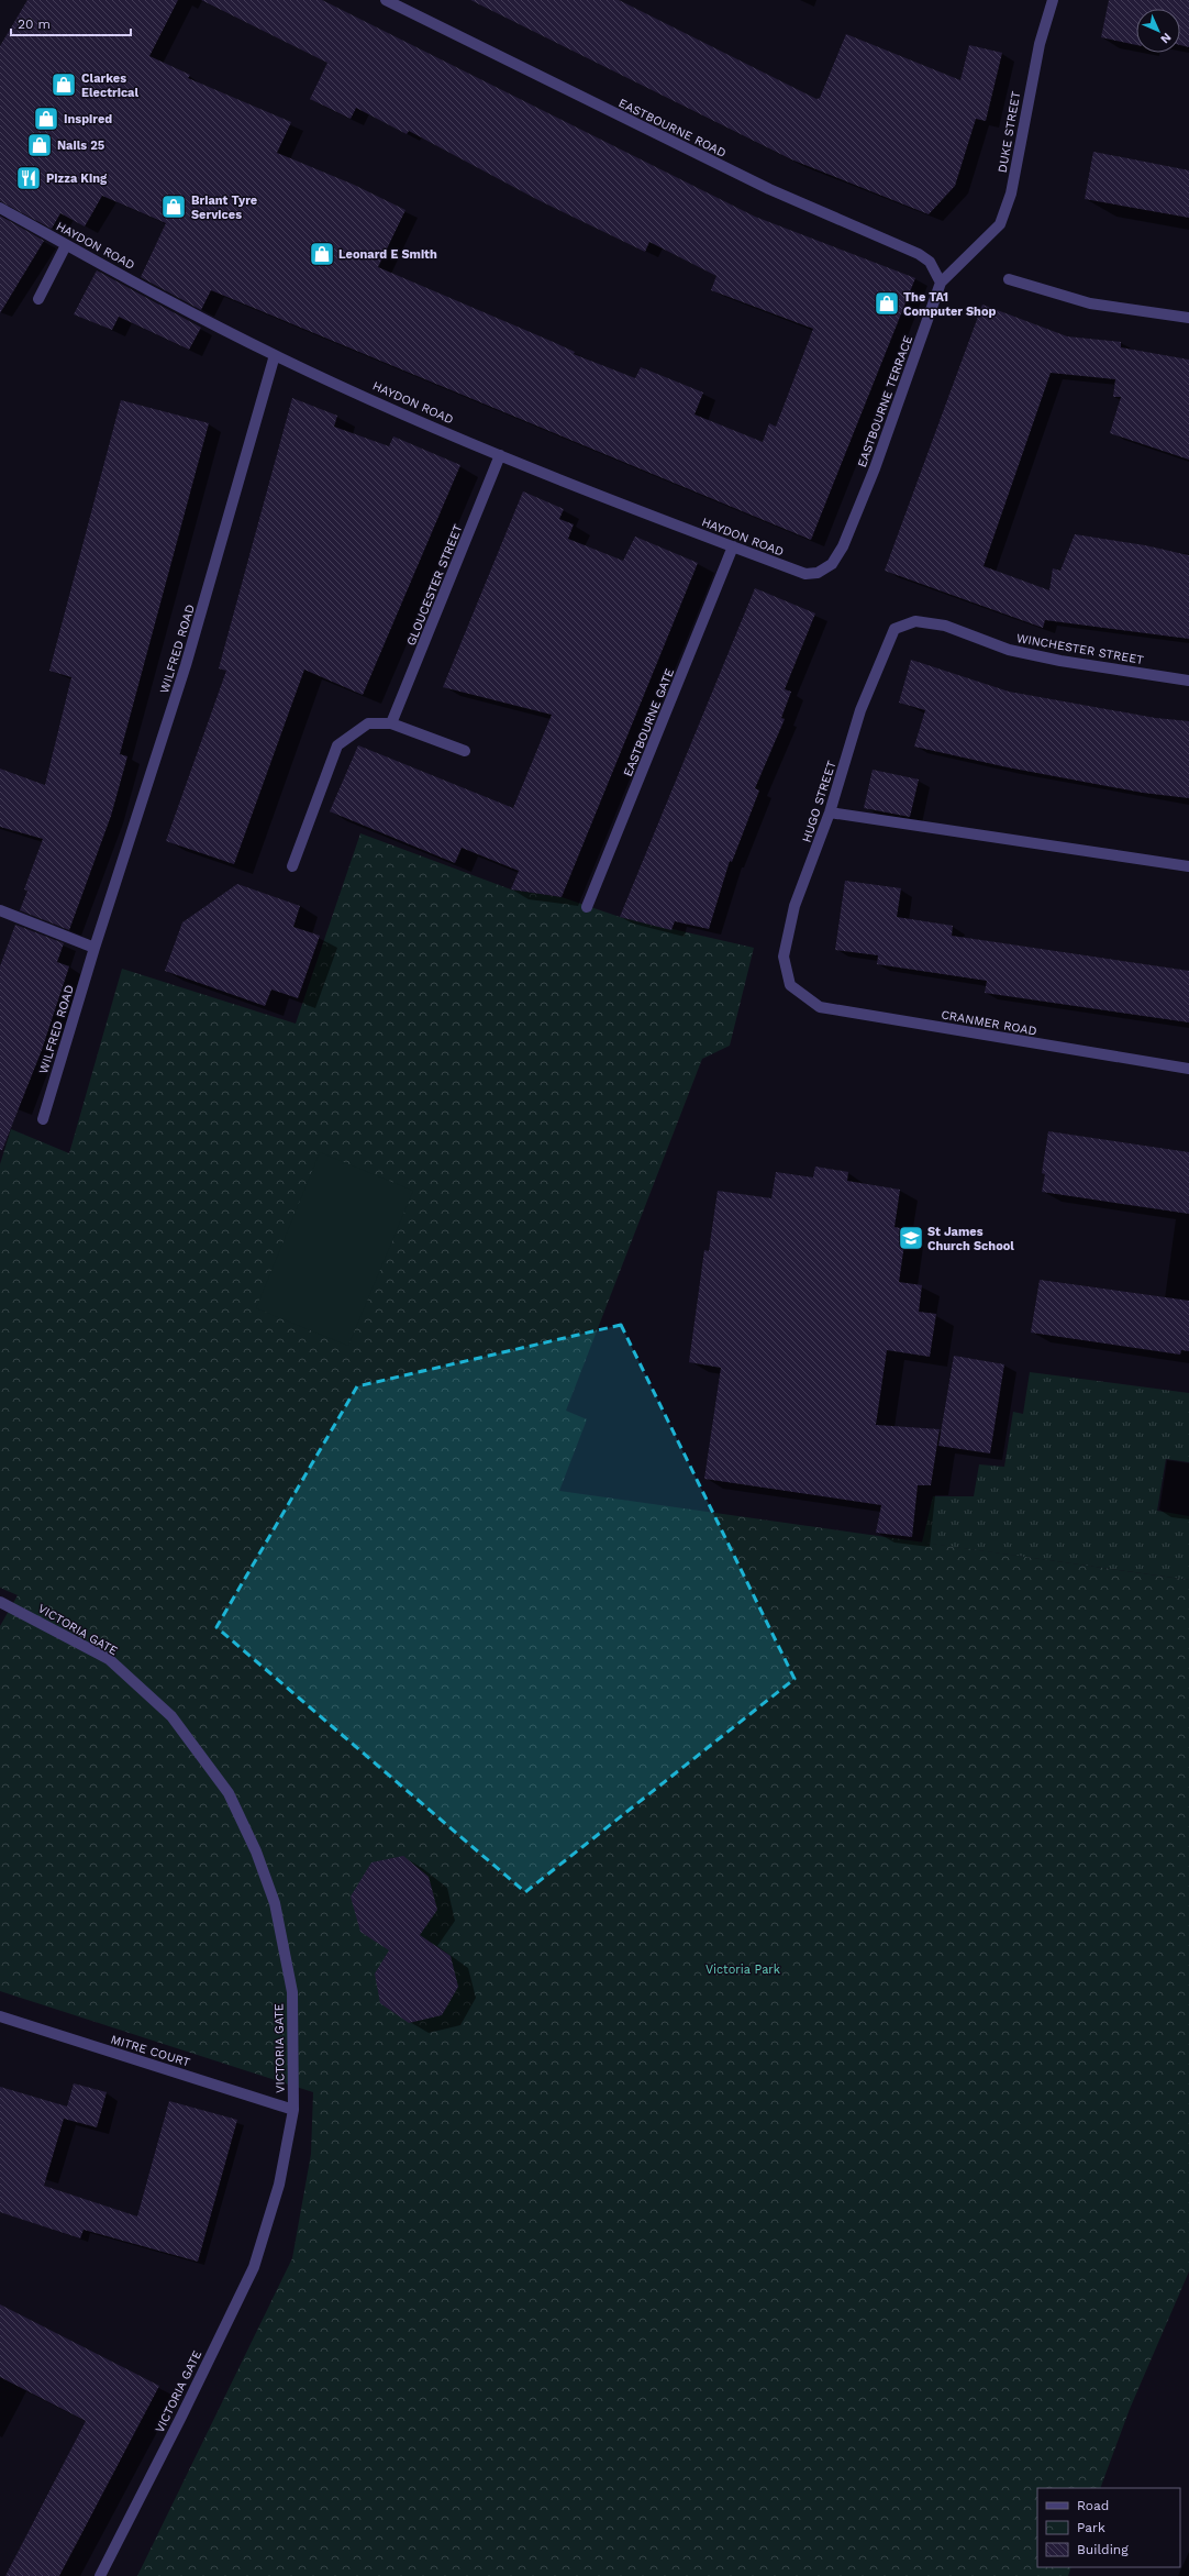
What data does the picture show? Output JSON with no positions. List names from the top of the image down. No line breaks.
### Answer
{"streets":{"street":["EASTBOURNE ROAD","DUKE STREET","HAYDON ROAD","EASTBOURNE TERRACE","GLOUCESTER STREET","WILFRED ROAD","WINCHESTER STREET","EASTBOURNE GATE","HUGO STREET","CRANMER ROAD","VICTORIA GATE","MITRE COURT"]},"crossings":[["EASTBOURNE ROAD","EASTBOURNE TERRACE"],["DUKE STREET","EASTBOURNE TERRACE"],["HAYDON ROAD","EASTBOURNE TERRACE"],["HAYDON ROAD","GLOUCESTER STREET"],["HAYDON ROAD","WILFRED ROAD"],["HAYDON ROAD","EASTBOURNE GATE"],["WINCHESTER STREET","HUGO STREET"],["HUGO STREET","CRANMER ROAD"],["VICTORIA GATE","MITRE COURT"]],"parks":["Victoria Park"],"places":{"shop":["Clarkes Electrical","Inspired","Nails 25","Briant Tyre Services","Leonard E Smith","The TA1 Computer Shop"],"restaurant":["Pizza King"],"school or university":["St James Church School"]},"legend":["Road","Park","Building"],"scale_bar":"20 m","north":"bottom right"}
